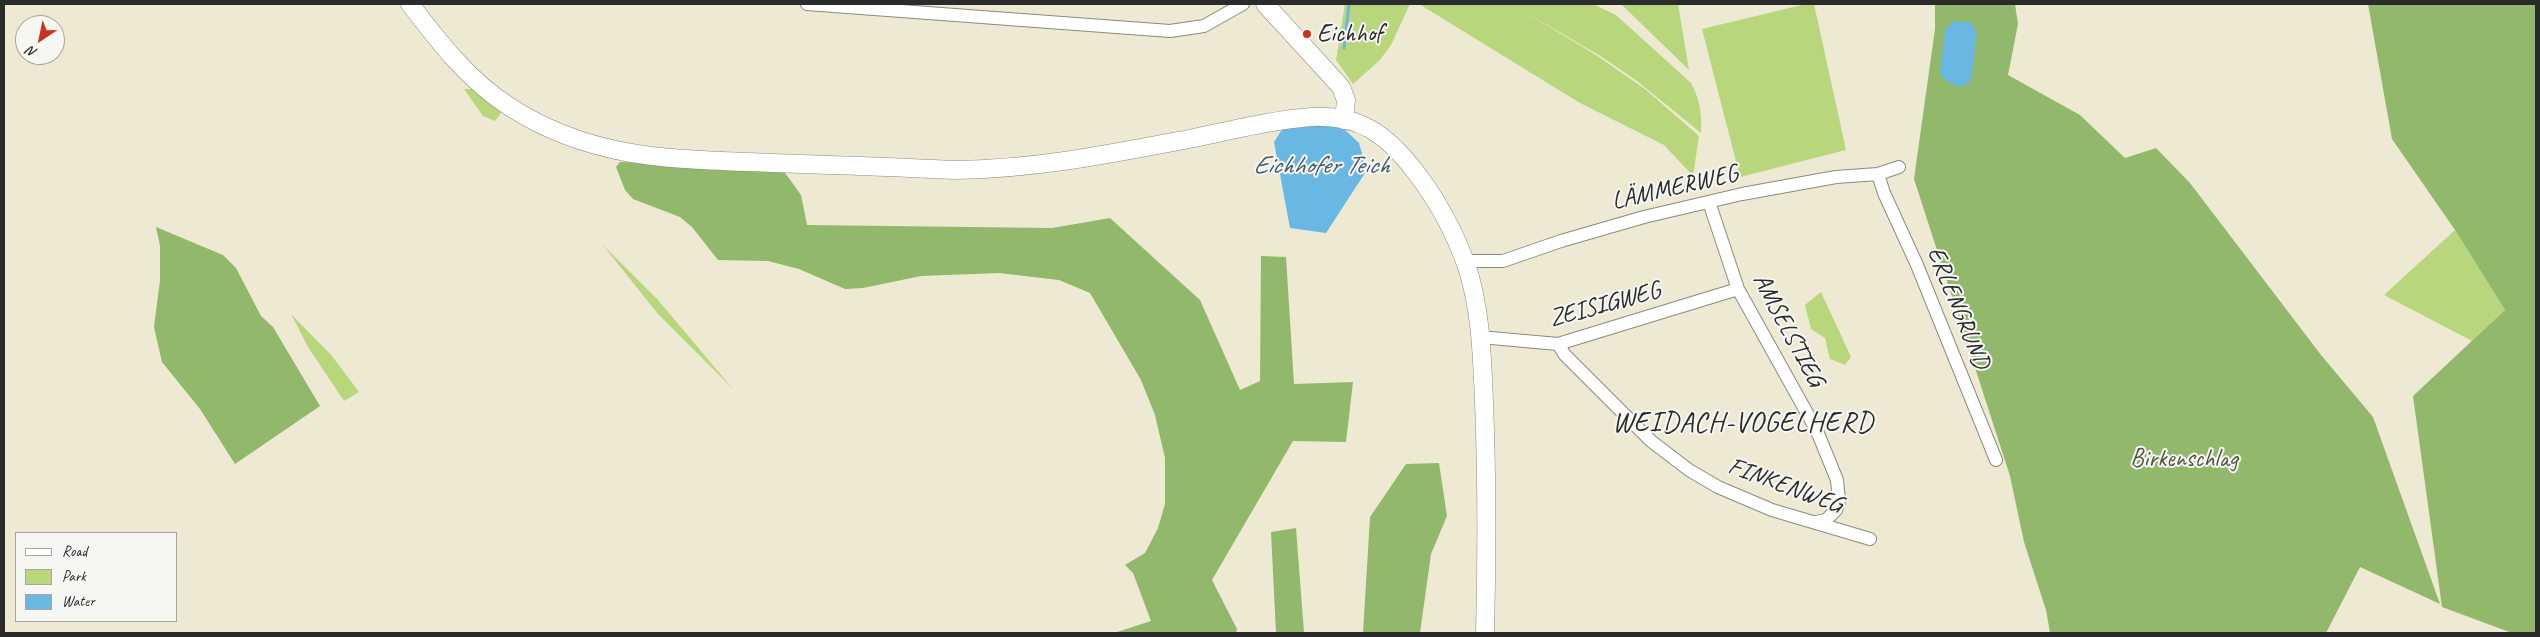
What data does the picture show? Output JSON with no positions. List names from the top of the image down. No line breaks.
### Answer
{"streets":{"street":["LÄMMERWEG","ZEISIGWEG","ERLENGRUND","AMSELSTIEG","FINKENWEG"]},"crossings":[["LÄMMERWEG","ERLENGRUND"],["LÄMMERWEG","AMSELSTIEG"],["ZEISIGWEG","AMSELSTIEG"],["ZEISIGWEG","FINKENWEG"],["AMSELSTIEG","FINKENWEG"]],"districts":["WEIDACH-VOGELHERD"],"water":["Eichhofer Teich"],"parks":["Birkenschlag"],"places":["Eichhof"],"legend":["Road","Park","Water"],"north":"bottom left"}
